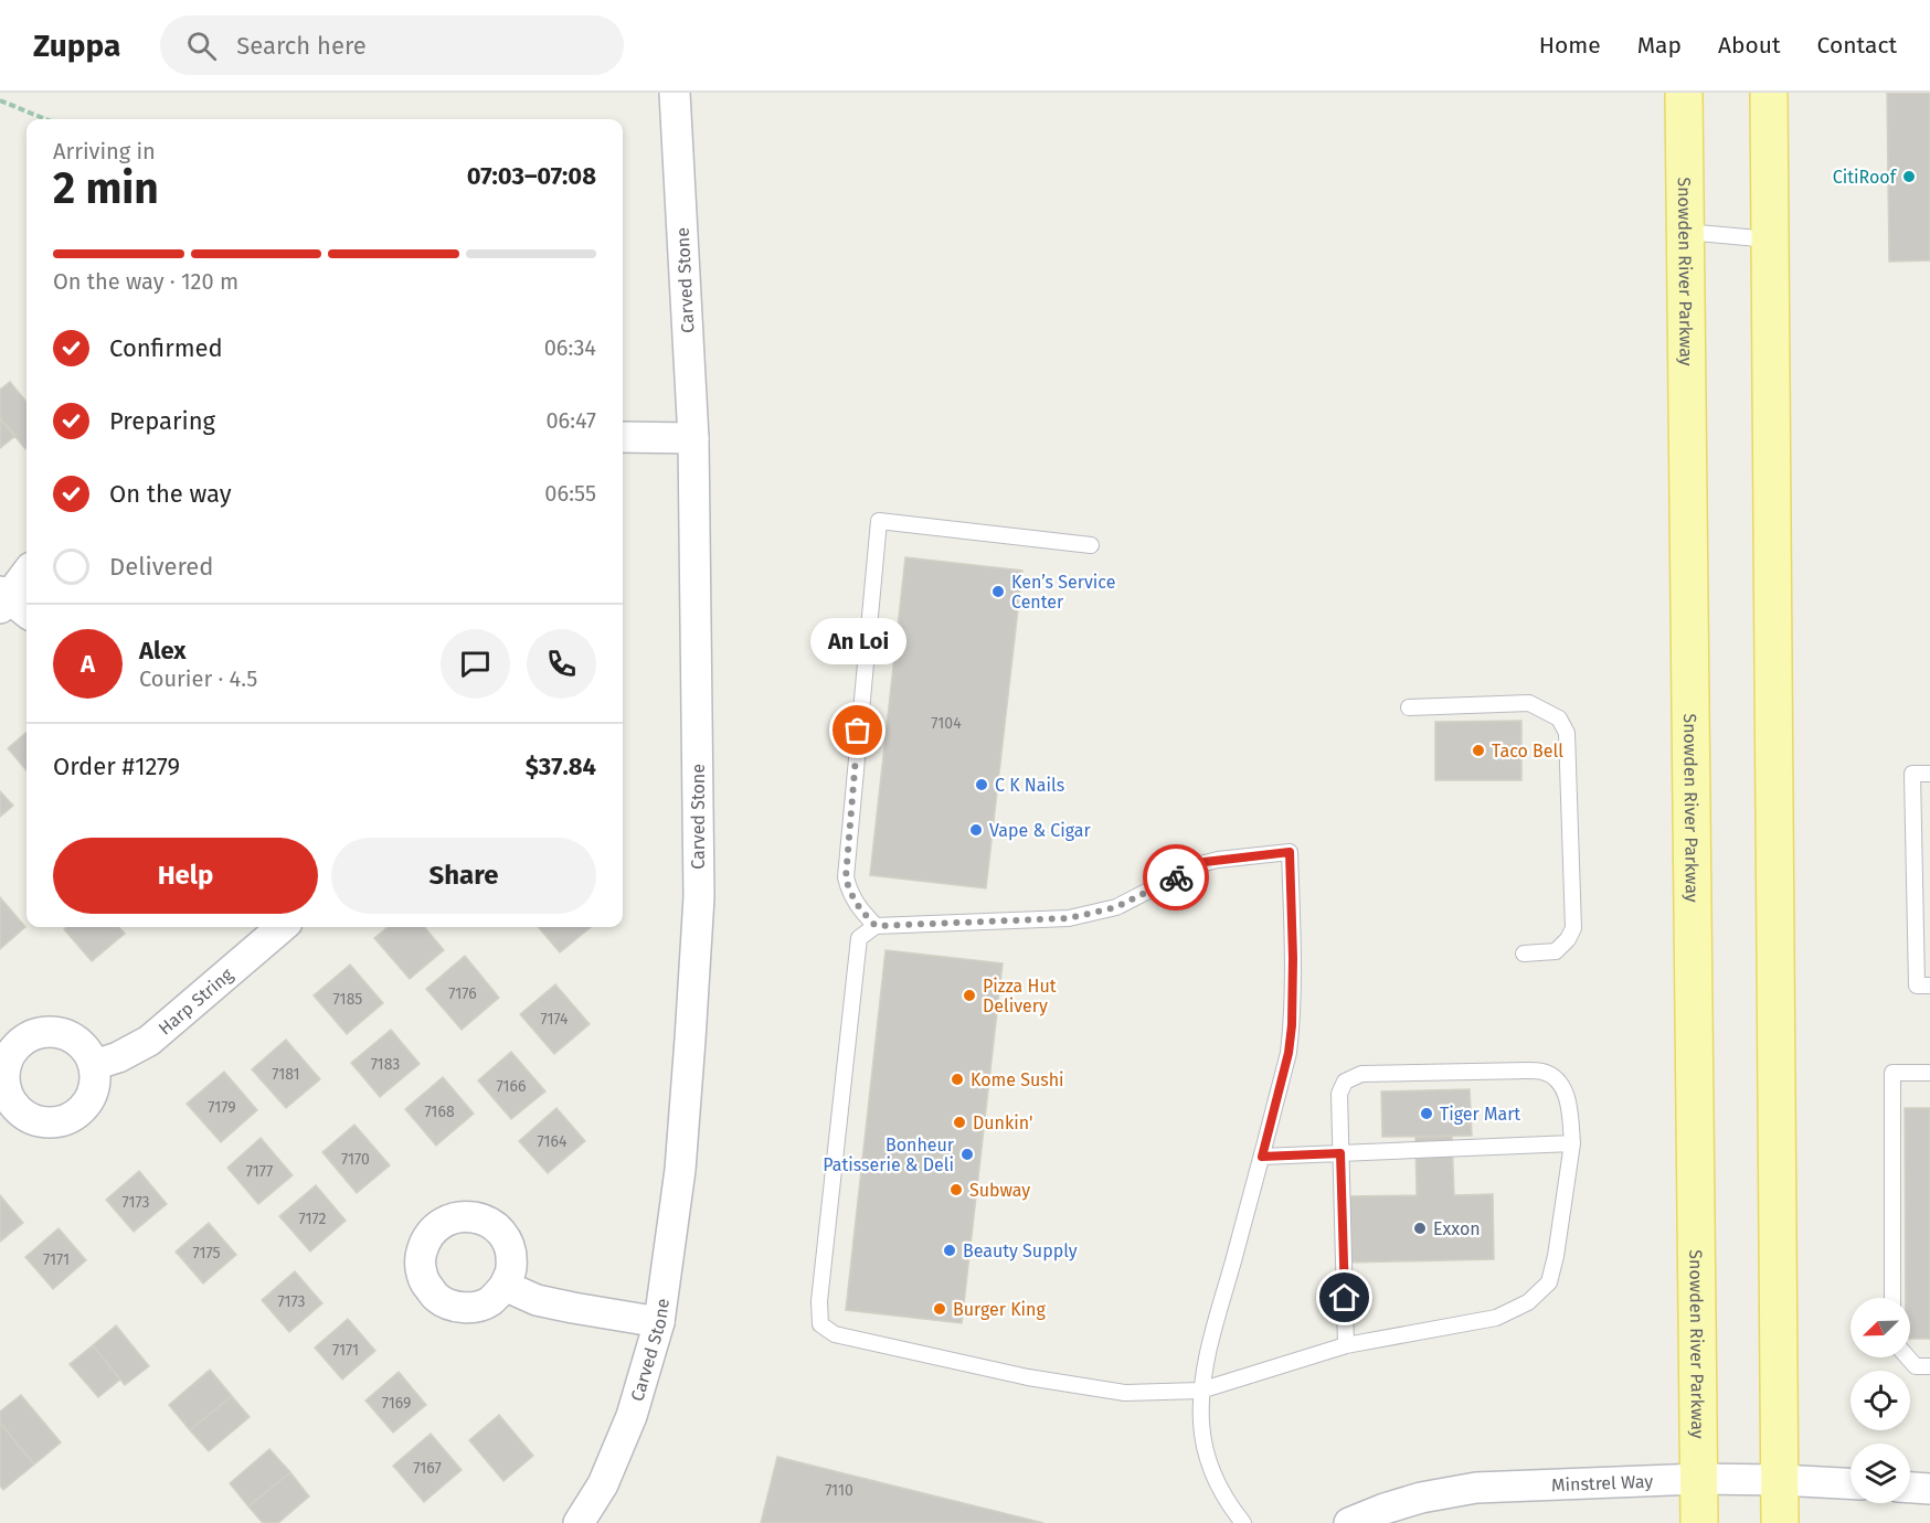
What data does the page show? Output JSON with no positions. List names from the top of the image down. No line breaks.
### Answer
{"streets":{"main road":["Snowden River Parkway"],"street":["Carved Stone","Harp String","Minstrel Way"]},"crossings":[["Snowden River Parkway","Minstrel Way"]],"places":["CitiRoof","Ken’s Service Center","An Loi","Taco Bell","C K Nails","Vape & Cigar","Pizza Hut Delivery","Kome Sushi","Tiger Mart","Dunkin'","Bonheur Patisserie & Deli","Subway","Exxon","Beauty Supply","Burger King"],"house_numbers":["7104","7176","7185","7174","7183","7181","7166","7179","7168","7164","7170","7177","7173","7172","7175","7171","7173","7171","7169","7167","7110"],"north":"bottom left","page":{"header":"Zuppa","search":"Search here","nav":["Home","Map","About","Contact"],"heading":["2 min","Arriving in","07:03–07:08"],"panel":["Alex","Courier · 4.5","Order #1279","$37.84"],"bar":"On the way · 120 m","list":[["Confirmed","06:34"],["Preparing","06:47"],["On the way","06:55"],"Delivered"],"bubble":"An Loi","round":"A","buttons":["Help","Share"]}}
